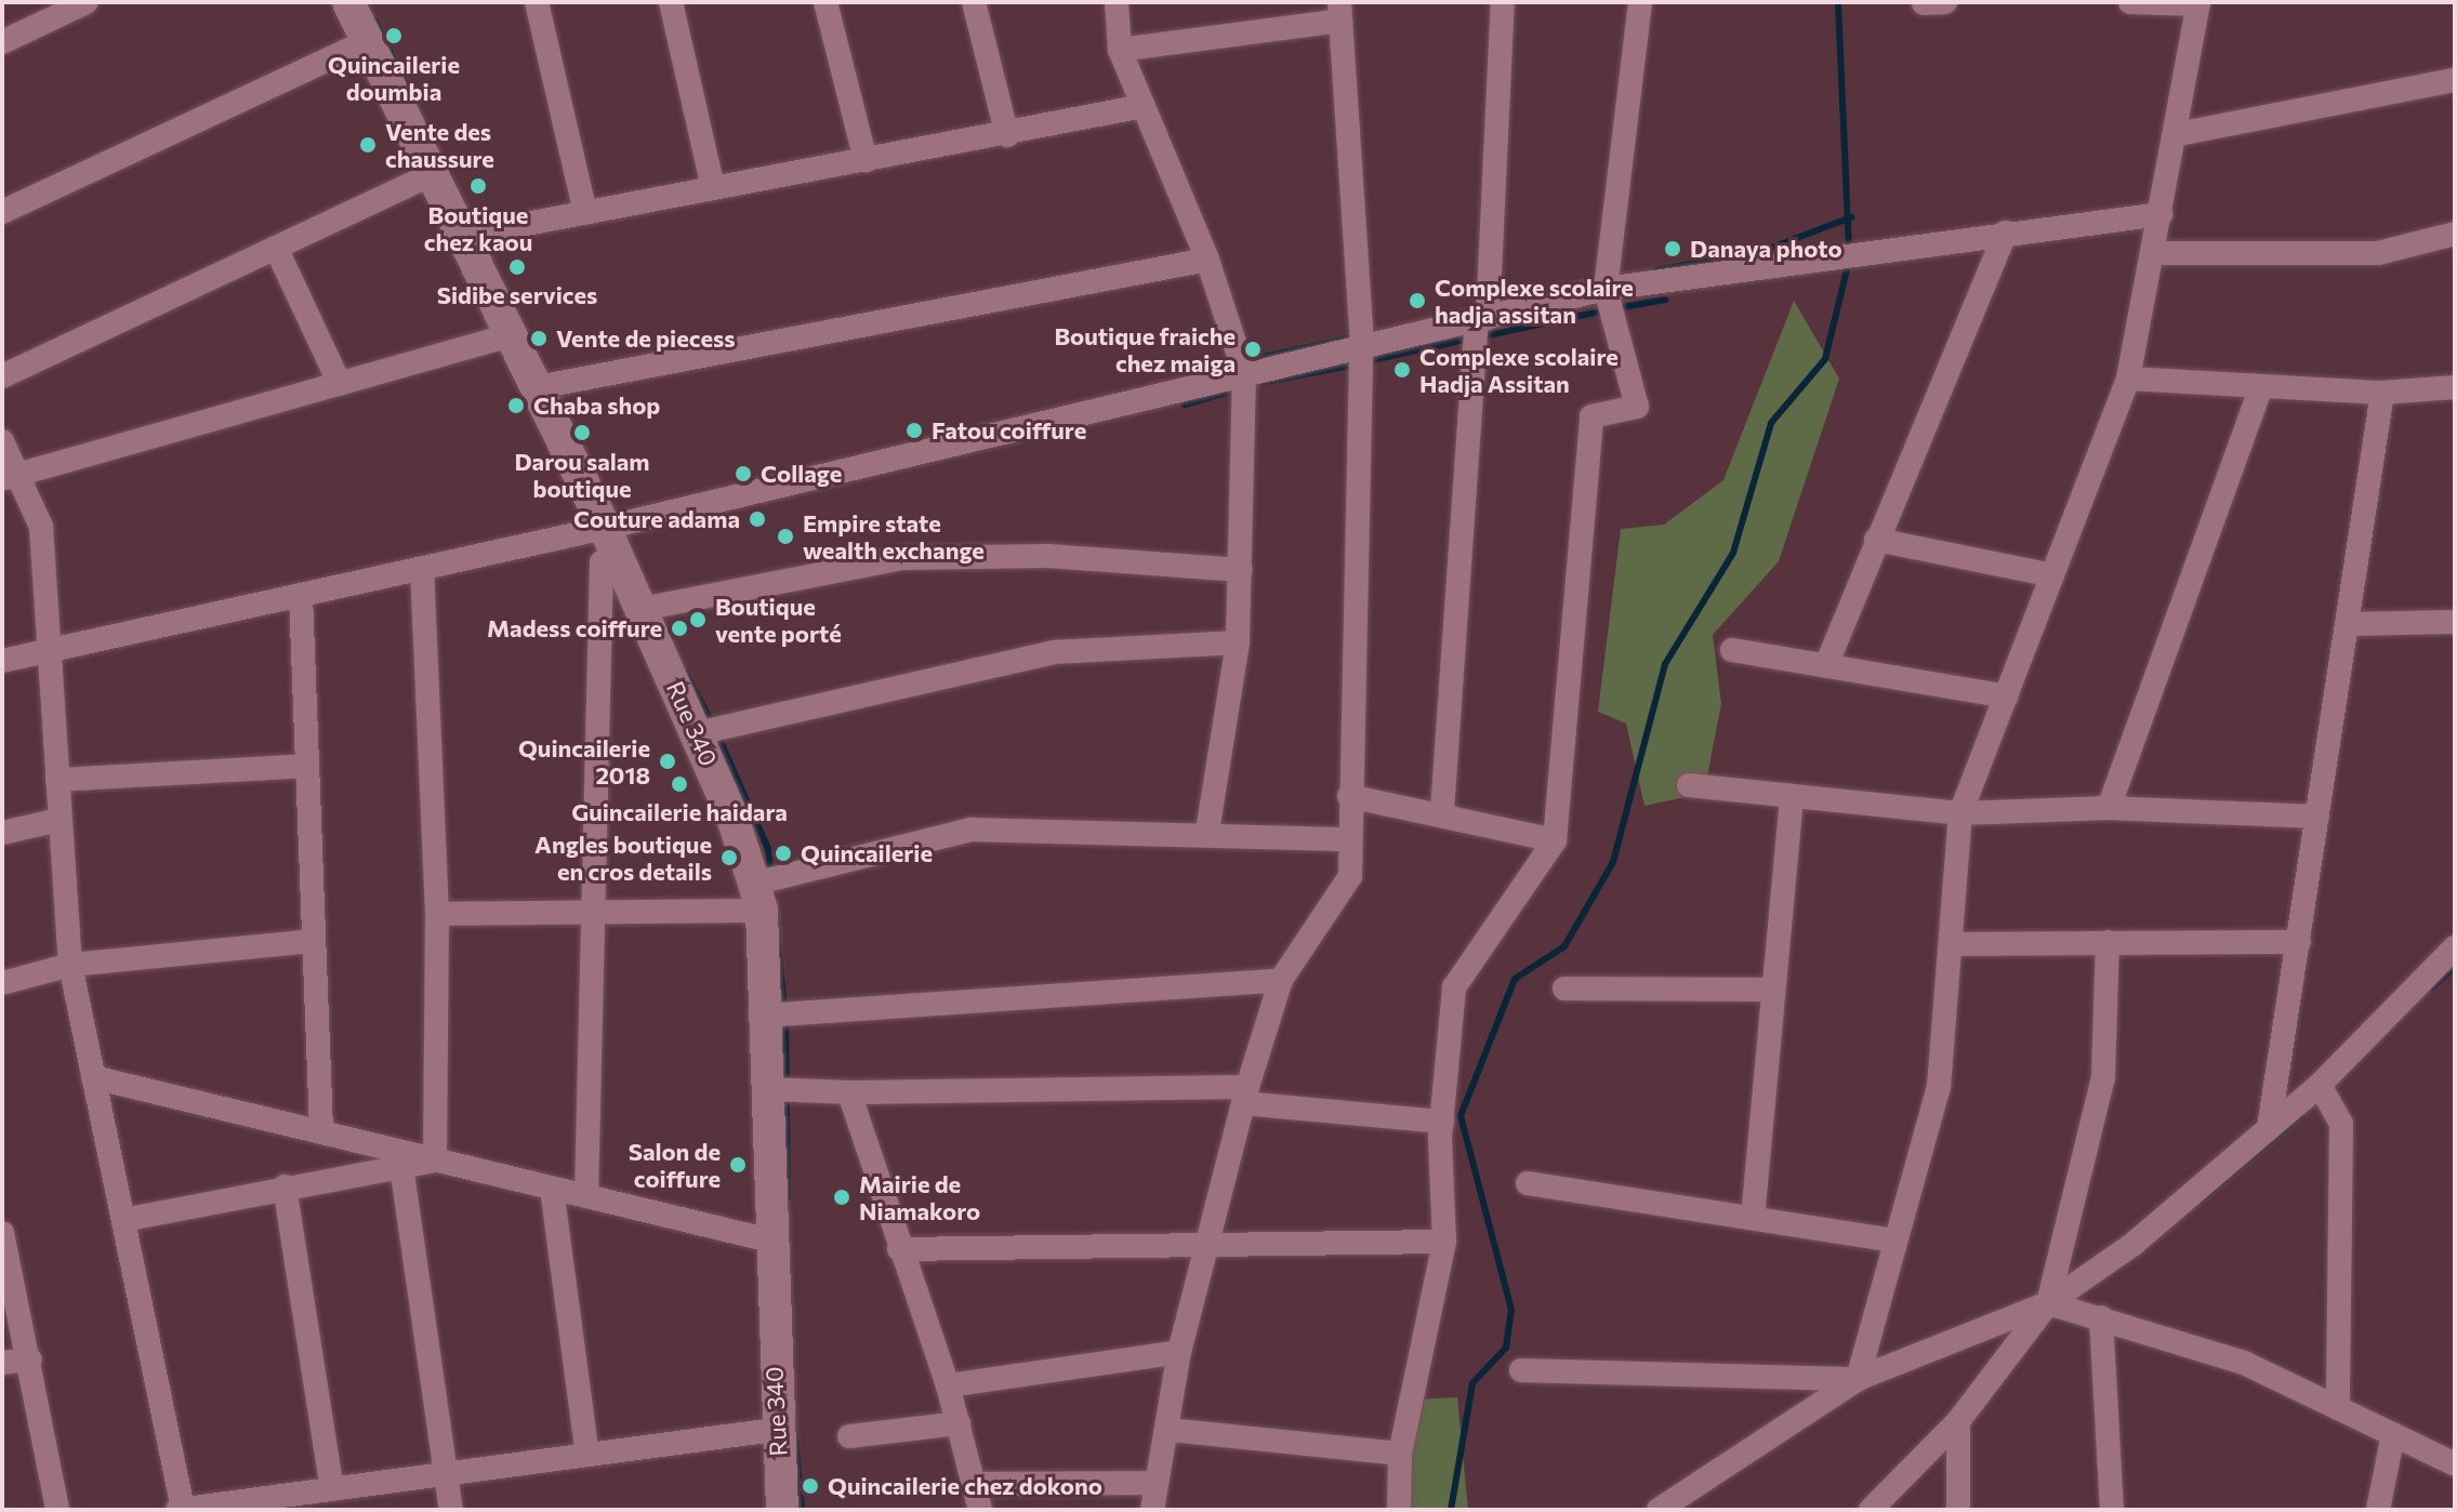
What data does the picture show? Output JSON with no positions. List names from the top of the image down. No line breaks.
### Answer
{"streets":{"street":["Rue 340"]},"places":["Quincailerie doumbia","Vente des chaussure","Boutique chez kaou","Danaya photo","Sidibe services","Complexe scolaire hadja assitan","Vente de piecess","Boutique fraiche chez maiga","Complexe scolaire Hadja Assitan","Chaba shop","Fatou coiffure","Darou salam boutique","Collage","Couture adama","Empire state wealth exchange","Boutique vente porté","Madess coiffure","Quincailerie 2018","Guincailerie haidara","Quincailerie","Angles boutique en cros details","Salon de coiffure","Mairie de Niamakoro","Quincailerie chez dokono"]}
